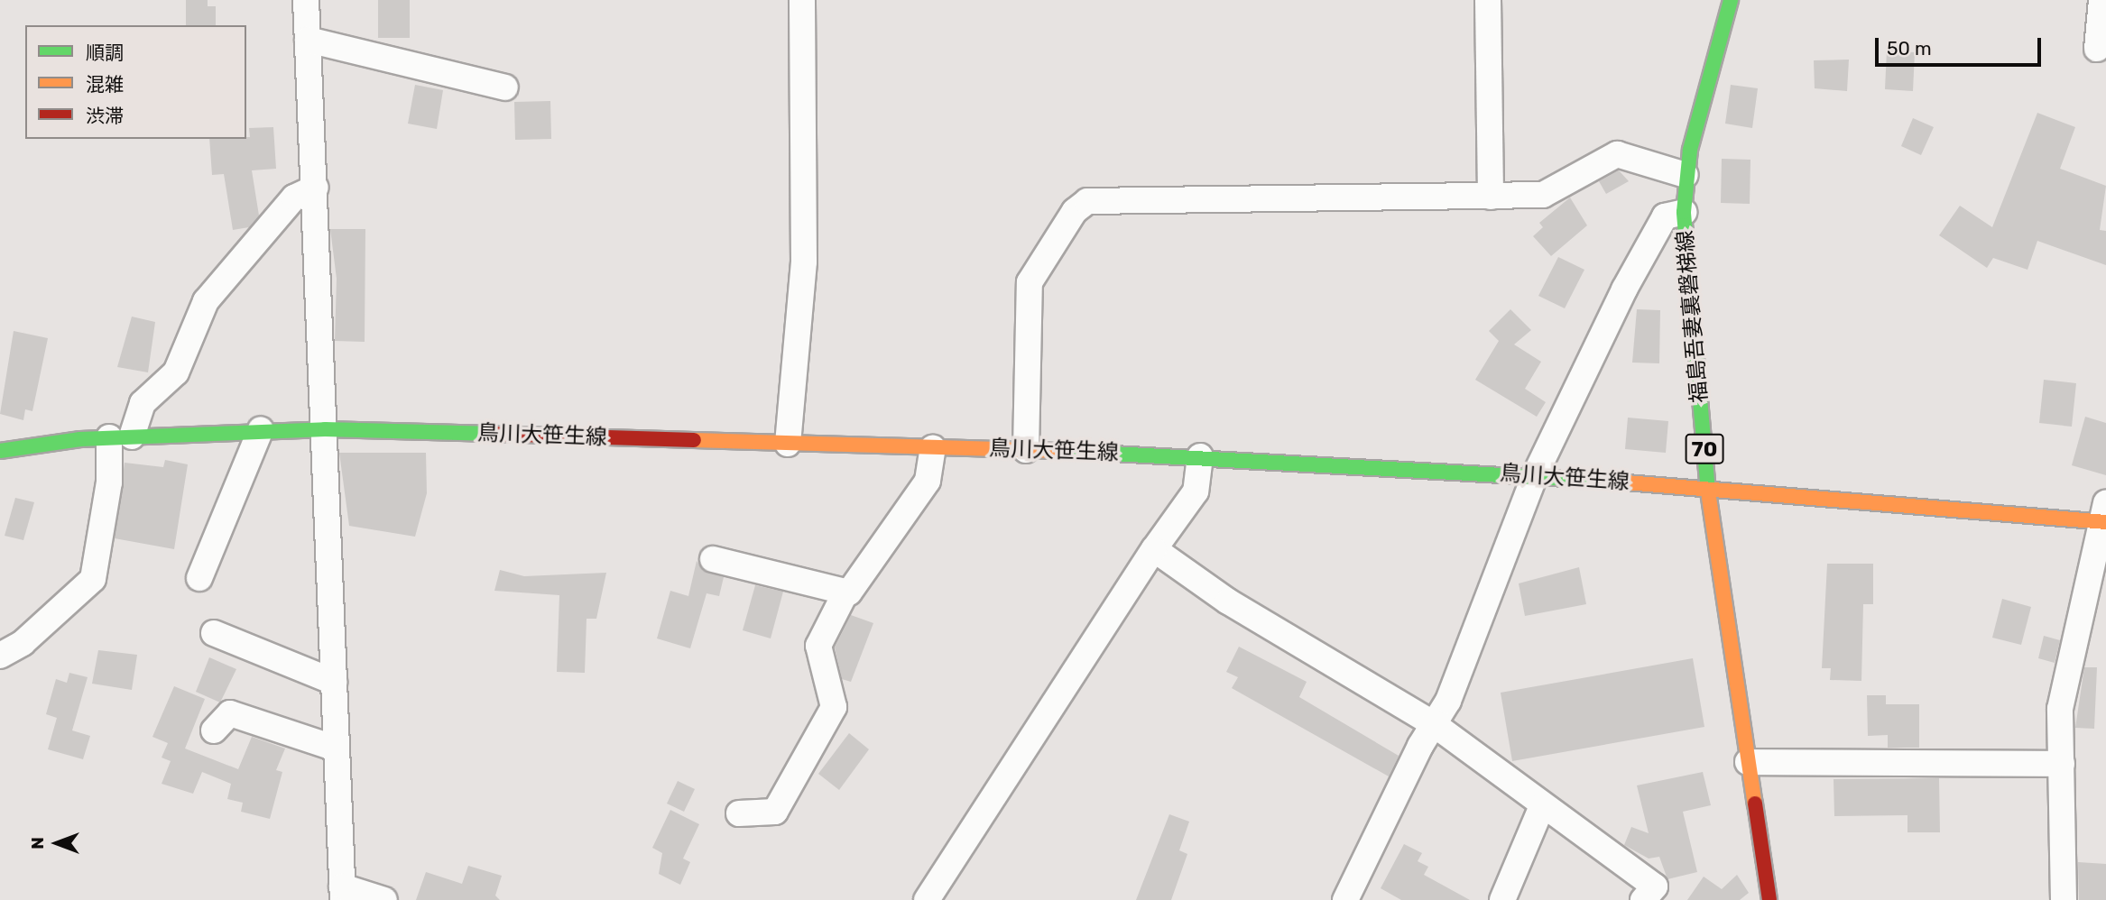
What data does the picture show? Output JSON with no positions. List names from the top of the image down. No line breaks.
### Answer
{"streets":{"street":["福島吾妻裏磐梯線","鳥川大笹生線","70"]},"crossings":[["福島吾妻裏磐梯線","鳥川大笹生線"]],"legend":["順調","混雑","渋滞"],"scale_bar":"50 m","north":"left"}
